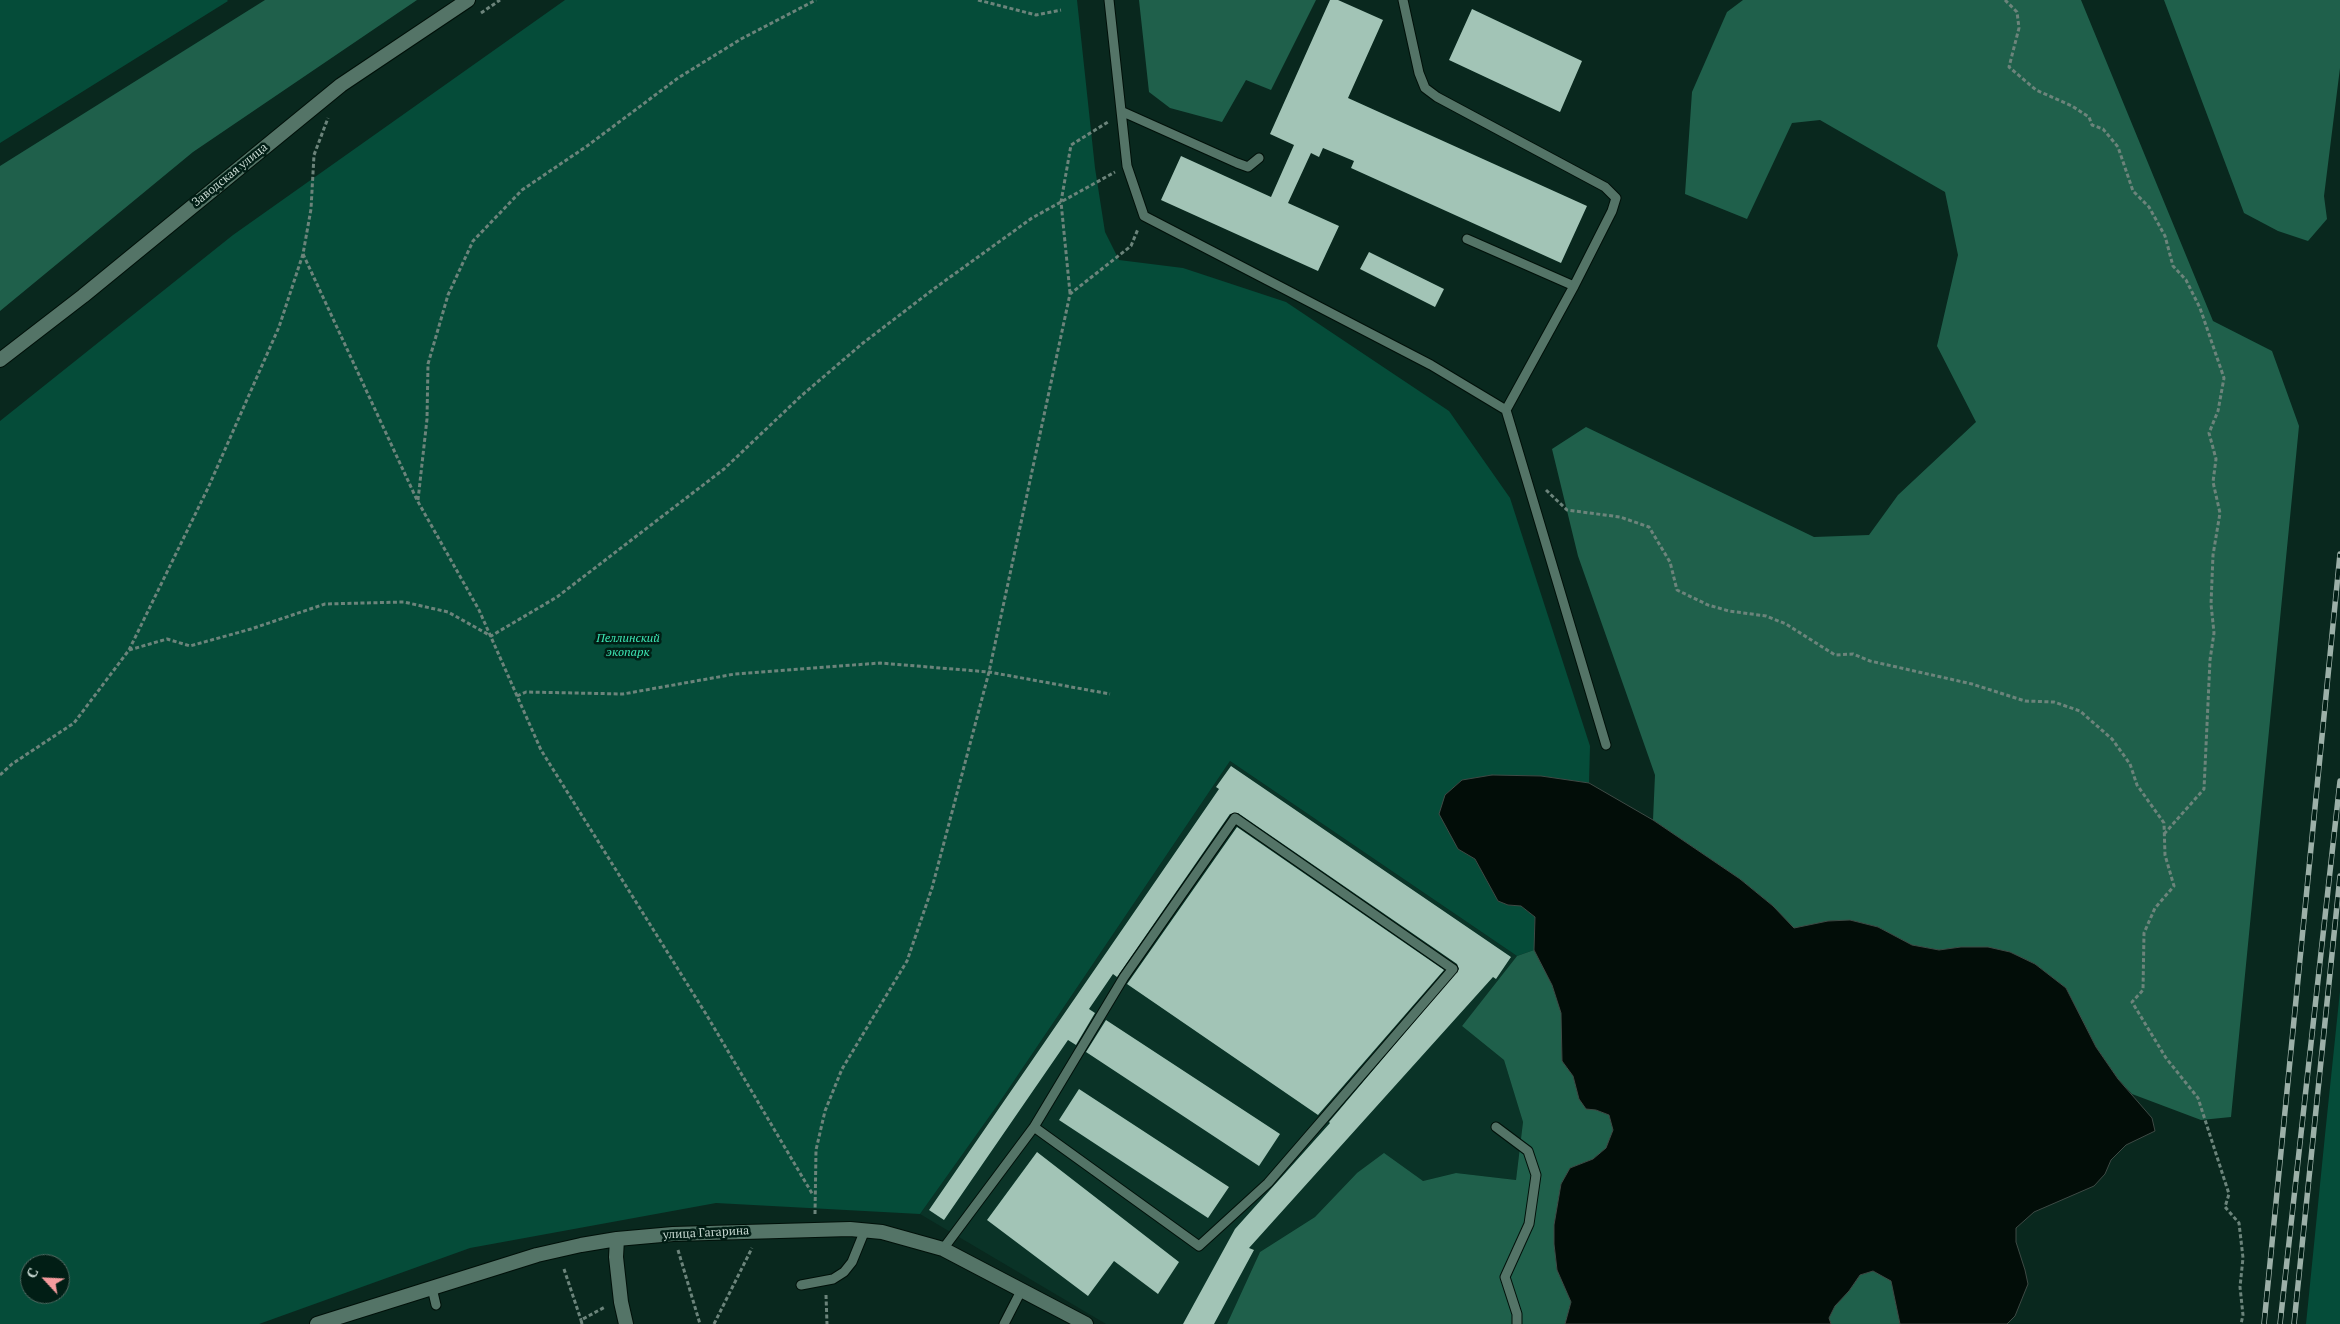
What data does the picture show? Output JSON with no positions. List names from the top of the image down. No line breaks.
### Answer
{"streets":{"street":["Заводская улица","улица Гагарина"]},"parks":["Пеллинский экопарк"],"north":"top left"}
